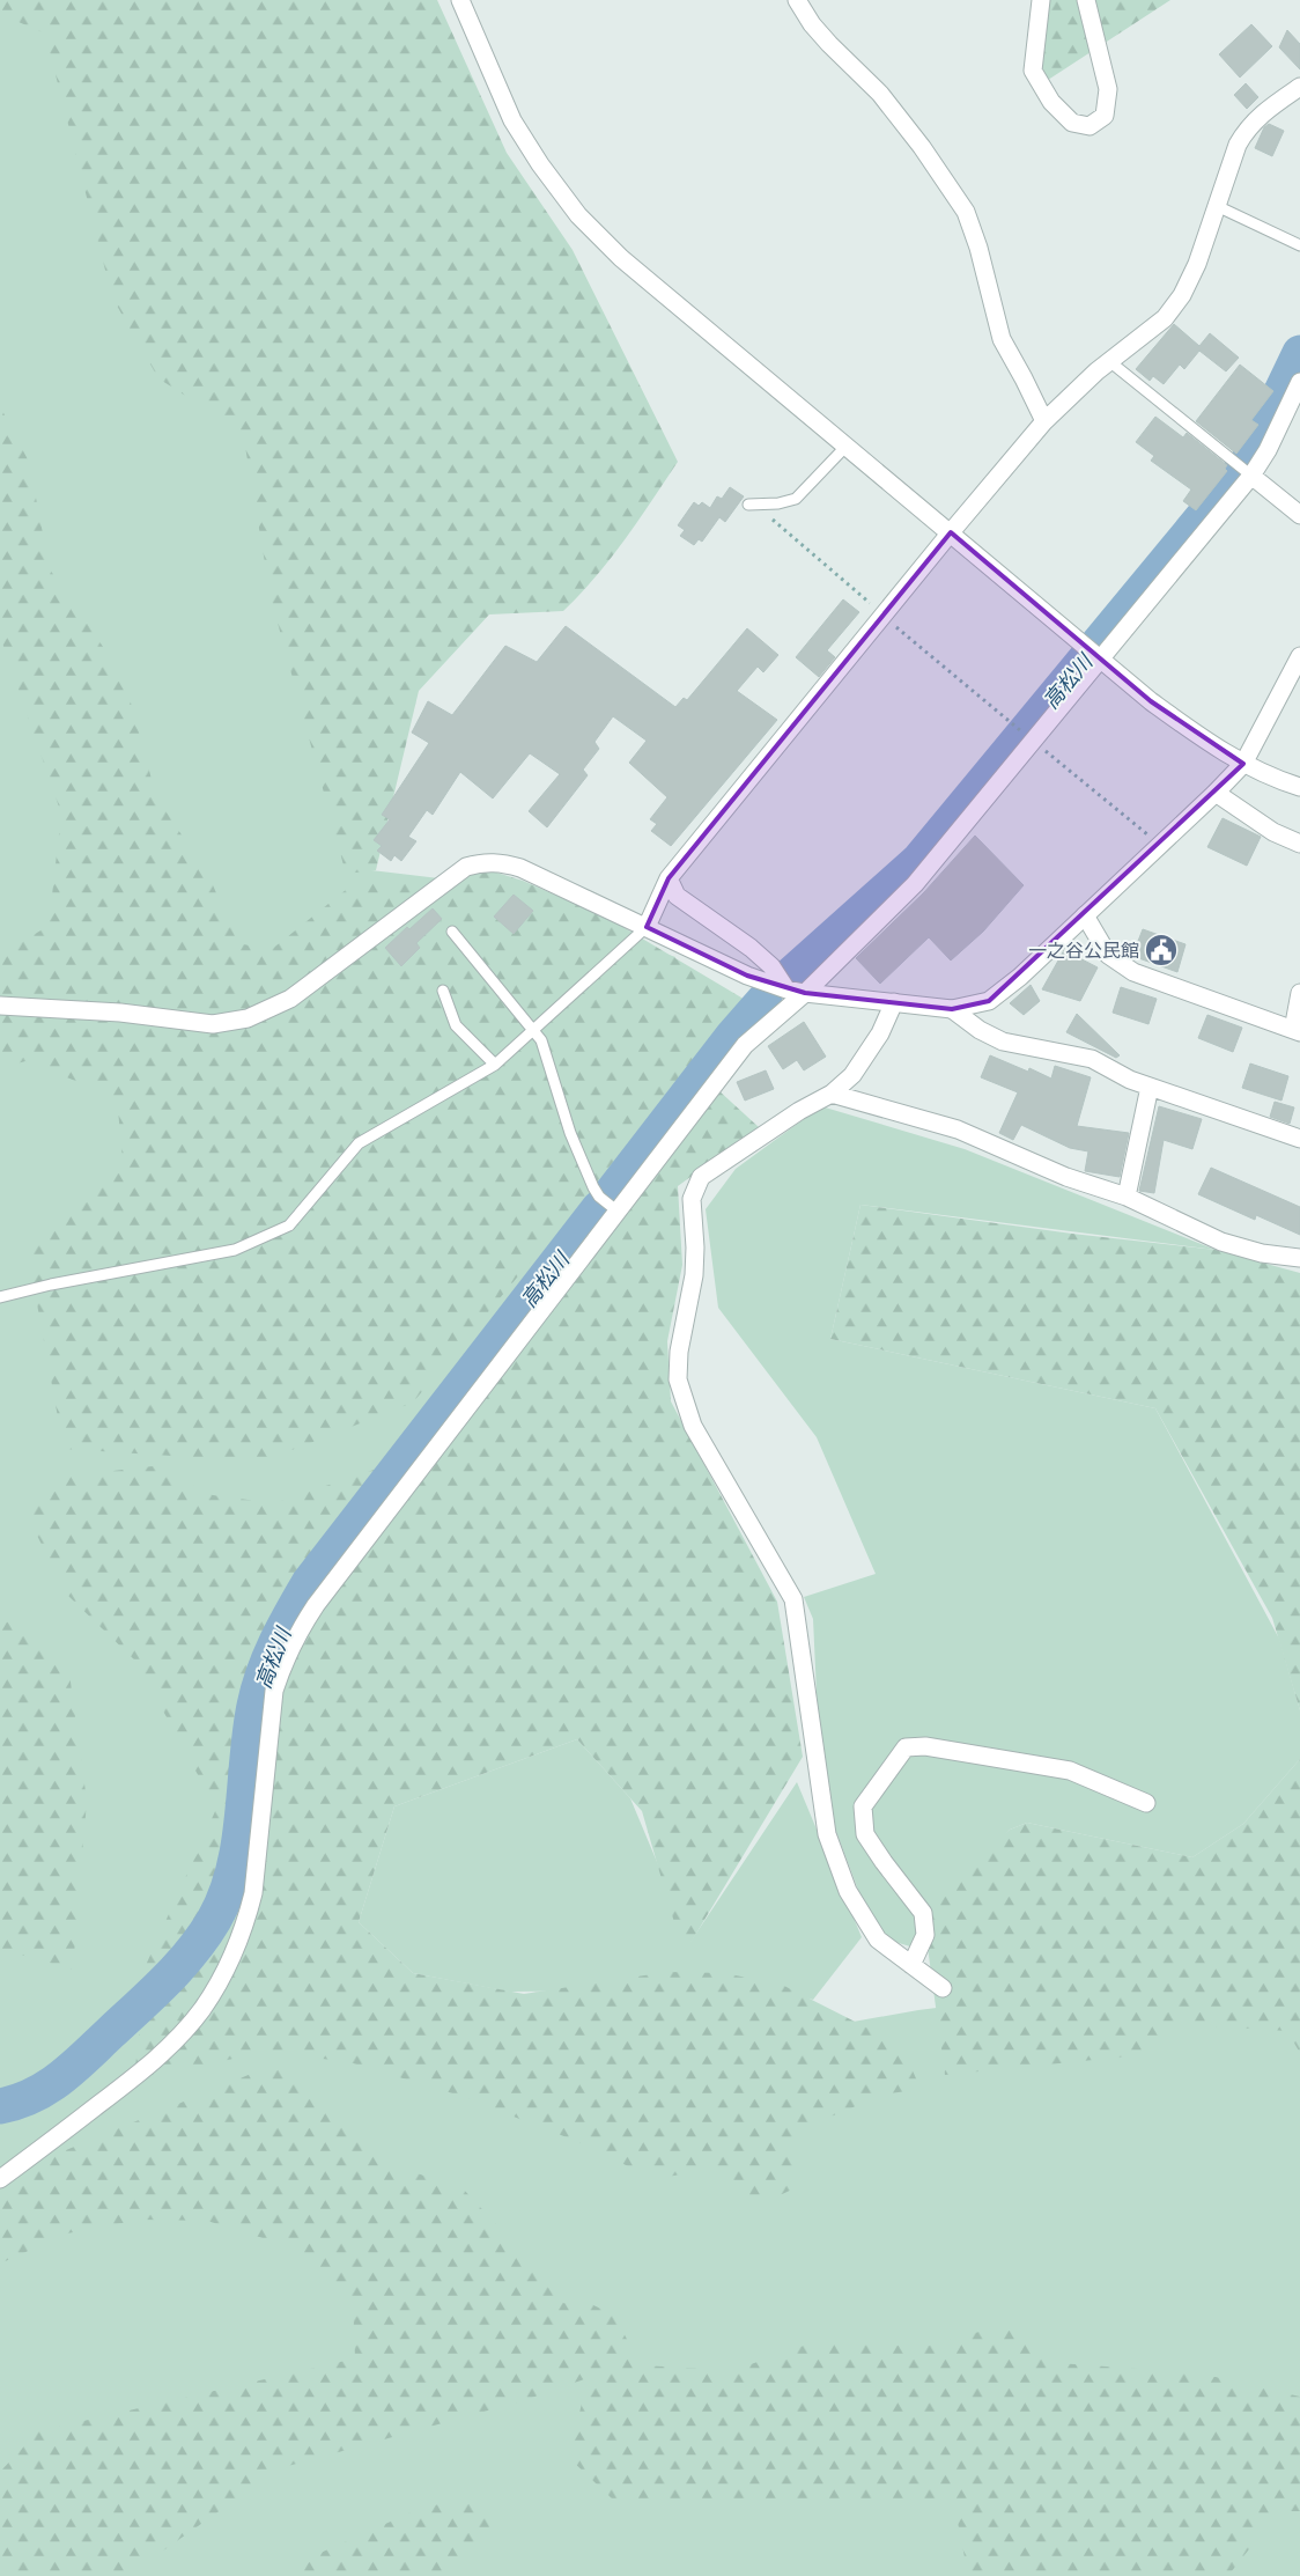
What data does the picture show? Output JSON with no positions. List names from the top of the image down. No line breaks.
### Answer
{"water":["高松川"],"places":{"public building":["一之谷公民館"]}}
